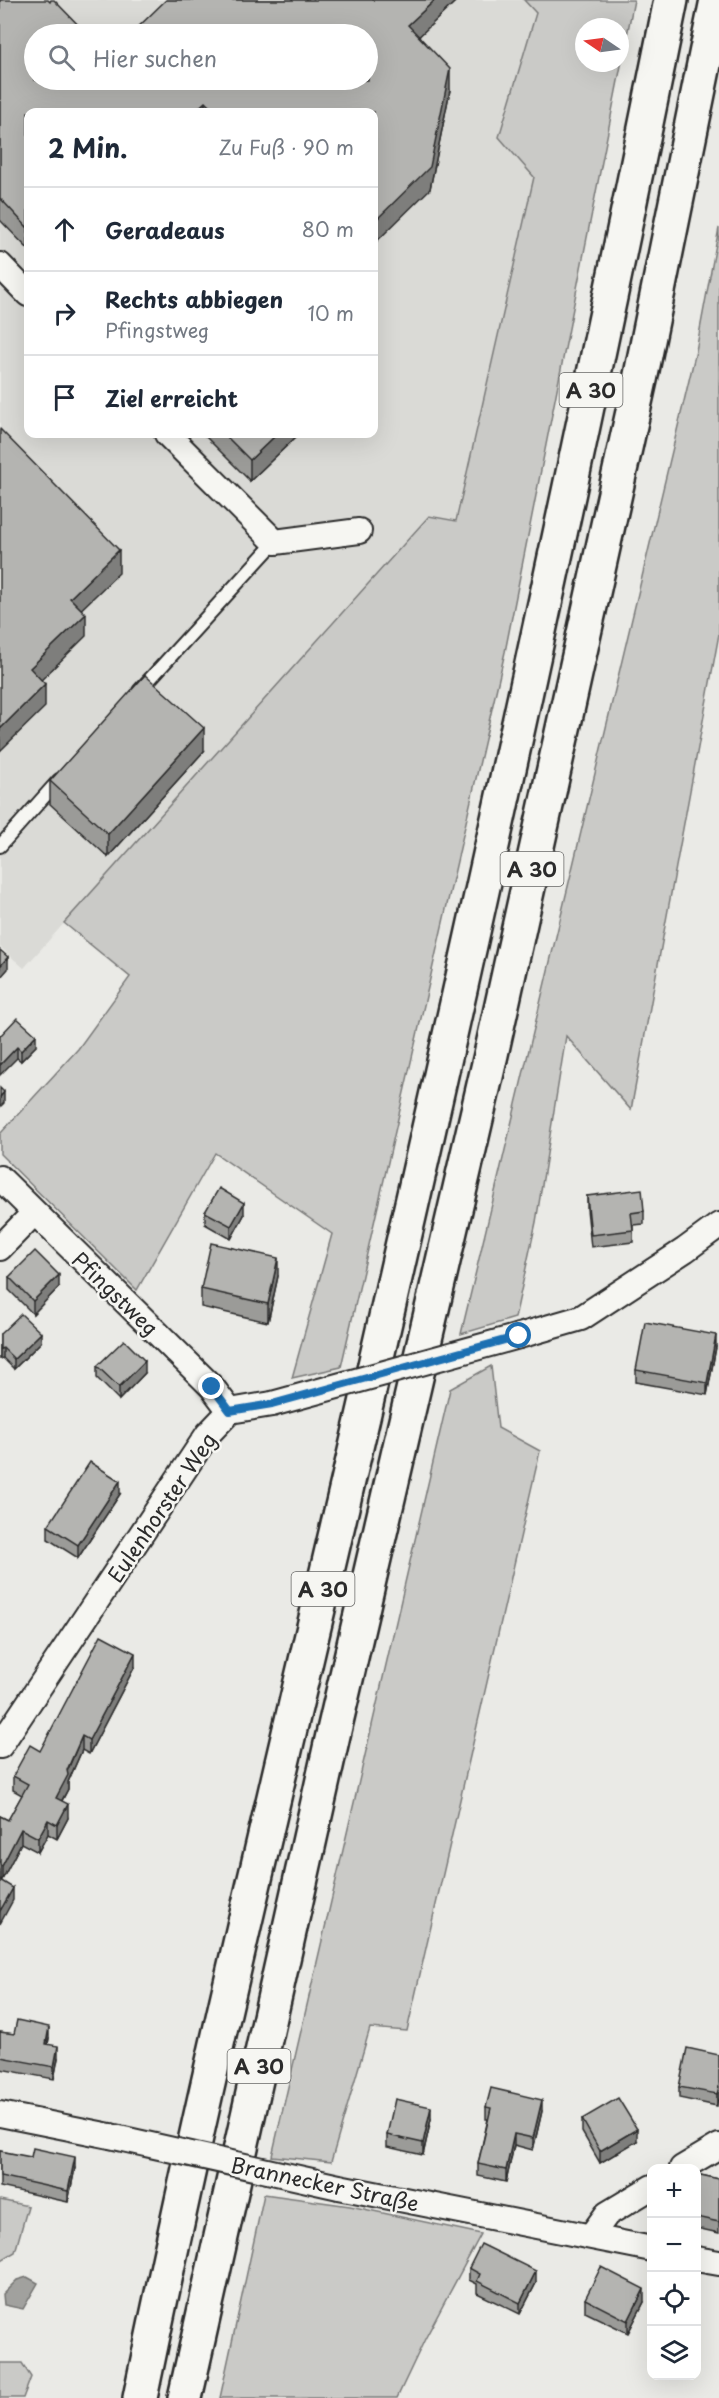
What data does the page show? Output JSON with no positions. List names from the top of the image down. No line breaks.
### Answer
{"streets":{"highway":["A 30"],"street":["Pfingstweg","Eulenhorster Weg","Brannecker Straße"]},"crossings":[["Pfingstweg","Eulenhorster Weg"]],"north":"left","page":{"search":"Hier suchen","heading":["2 Min.","Zu Fuß · 90 m"],"list":[["Geradeaus","80 m"],["Rechts abbiegen","Pfingstweg","10 m"],"Ziel erreicht"],"map_buttons":["+","−"]}}
